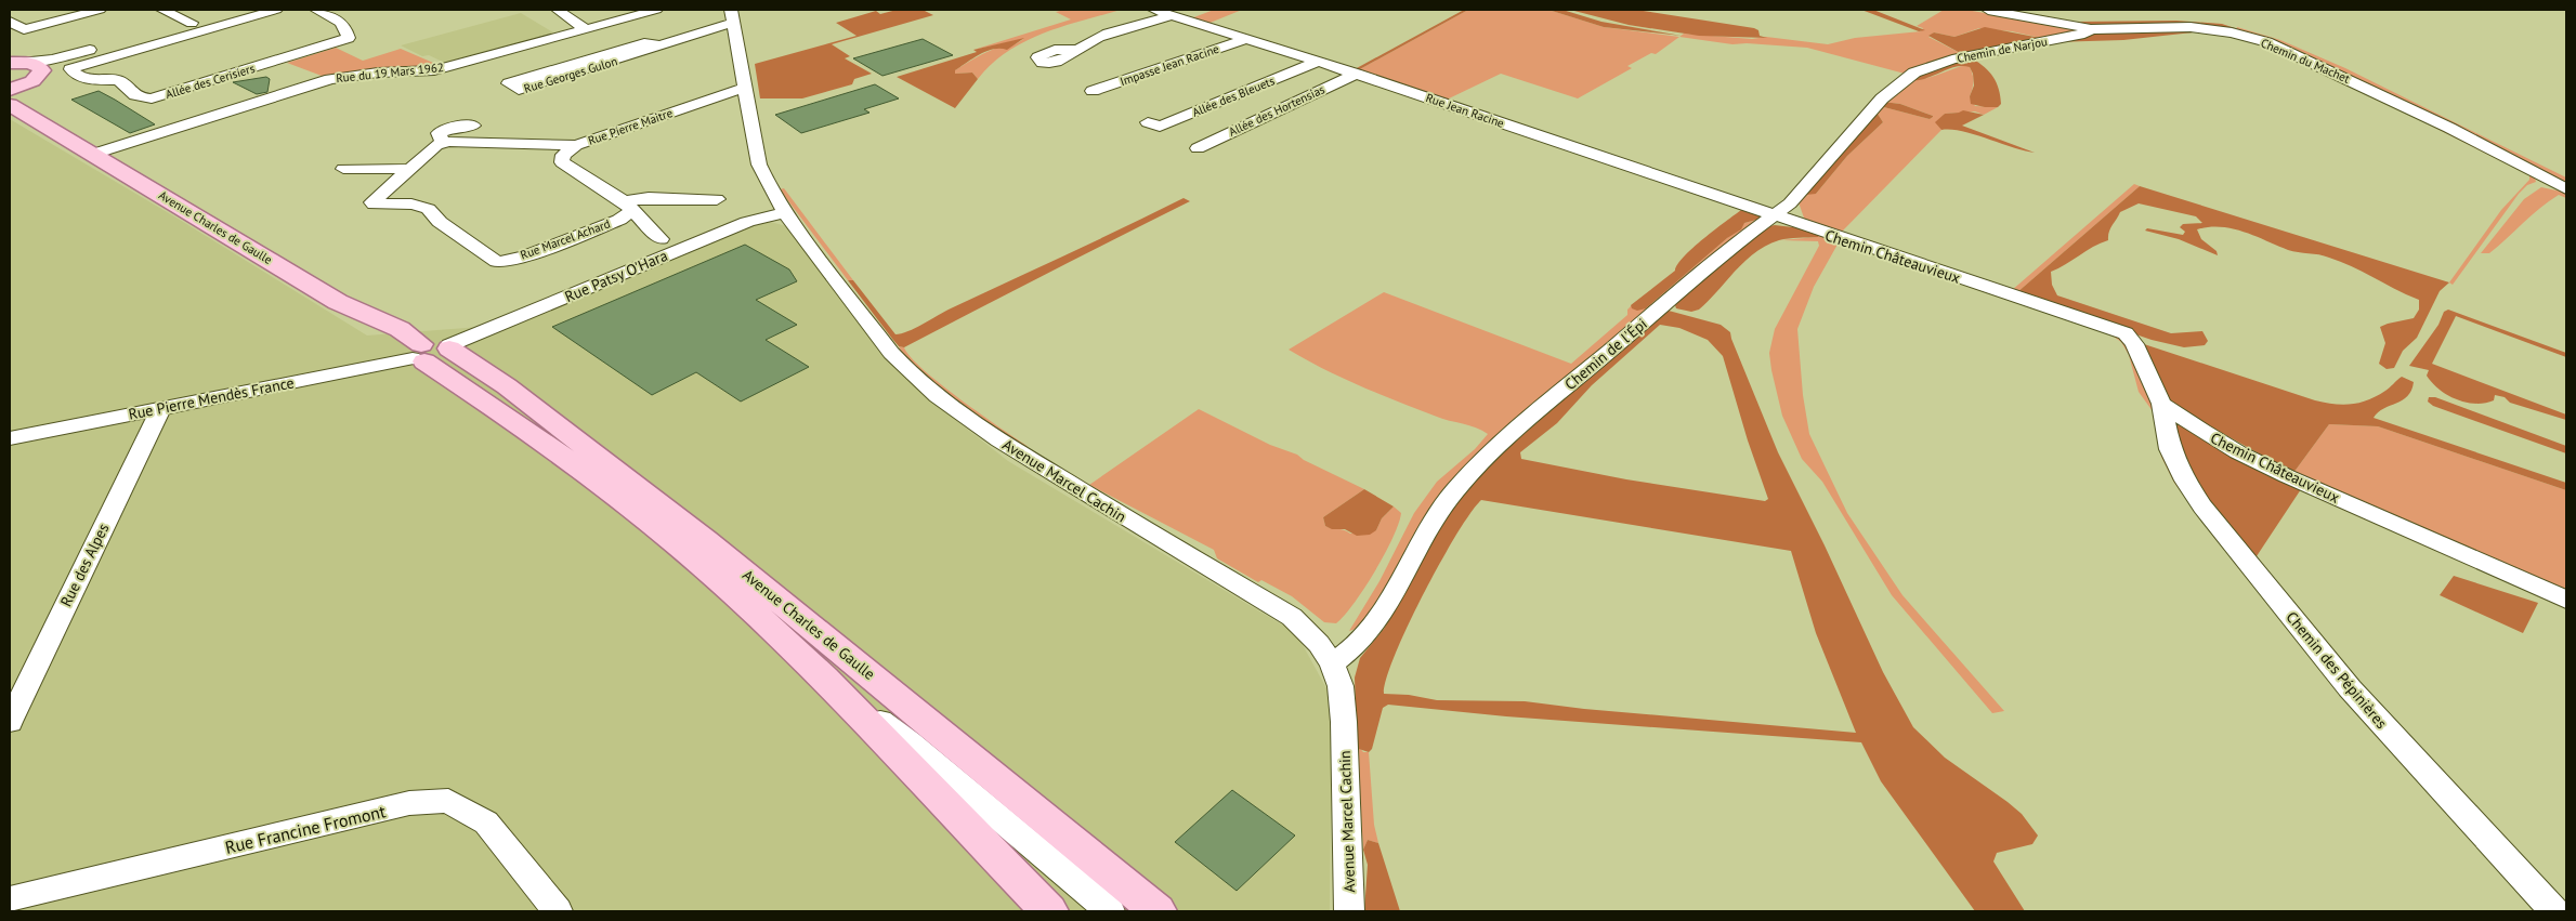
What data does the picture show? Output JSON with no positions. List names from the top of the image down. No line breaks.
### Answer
{"streets":{"main road":["Avenue Charles de Gaulle"],"street":["Chemin de Narjou","Chemin du Machet","Impasse Jean Racine","Rue du 19 Mars 1962","Rue Georges Gulon","Allée des Cerisiers","Allée des Bleuets","Allée des Hortensias","Rue Jean Racine","Rue Pierre Maitre","Rue Marcel Achard","Chemin Châteauvieux","Rue Patsy O'Hara","Chemin de l'Épi","Rue Pierre Mendès France","Avenue Marcel Cachin","Rue des Alpes","Chemin des Pépinières","Rue Francine Fromont"]},"crossings":[["Chemin de Narjou","Chemin du Machet"],["Chemin de Narjou","Chemin de l'Épi"],["Impasse Jean Racine","Rue Jean Racine"],["Rue du 19 Mars 1962","Avenue Charles de Gaulle"],["Rue Georges Gulon","Avenue Marcel Cachin"],["Allée des Bleuets","Rue Jean Racine"],["Allée des Hortensias","Rue Jean Racine"],["Rue Jean Racine","Chemin Châteauvieux"],["Rue Jean Racine","Chemin de l'Épi"],["Rue Pierre Maitre","Rue Marcel Achard"],["Rue Pierre Maitre","Avenue Marcel Cachin"],["Avenue Charles de Gaulle","Rue Patsy O'Hara"],["Avenue Charles de Gaulle","Rue Pierre Mendès France"],["Chemin Châteauvieux","Chemin de l'Épi"],["Chemin Châteauvieux","Chemin des Pépinières"],["Rue Patsy O'Hara","Rue Pierre Mendès France"],["Rue Patsy O'Hara","Avenue Marcel Cachin"],["Chemin de l'Épi","Avenue Marcel Cachin"],["Rue Pierre Mendès France","Rue des Alpes"]]}
